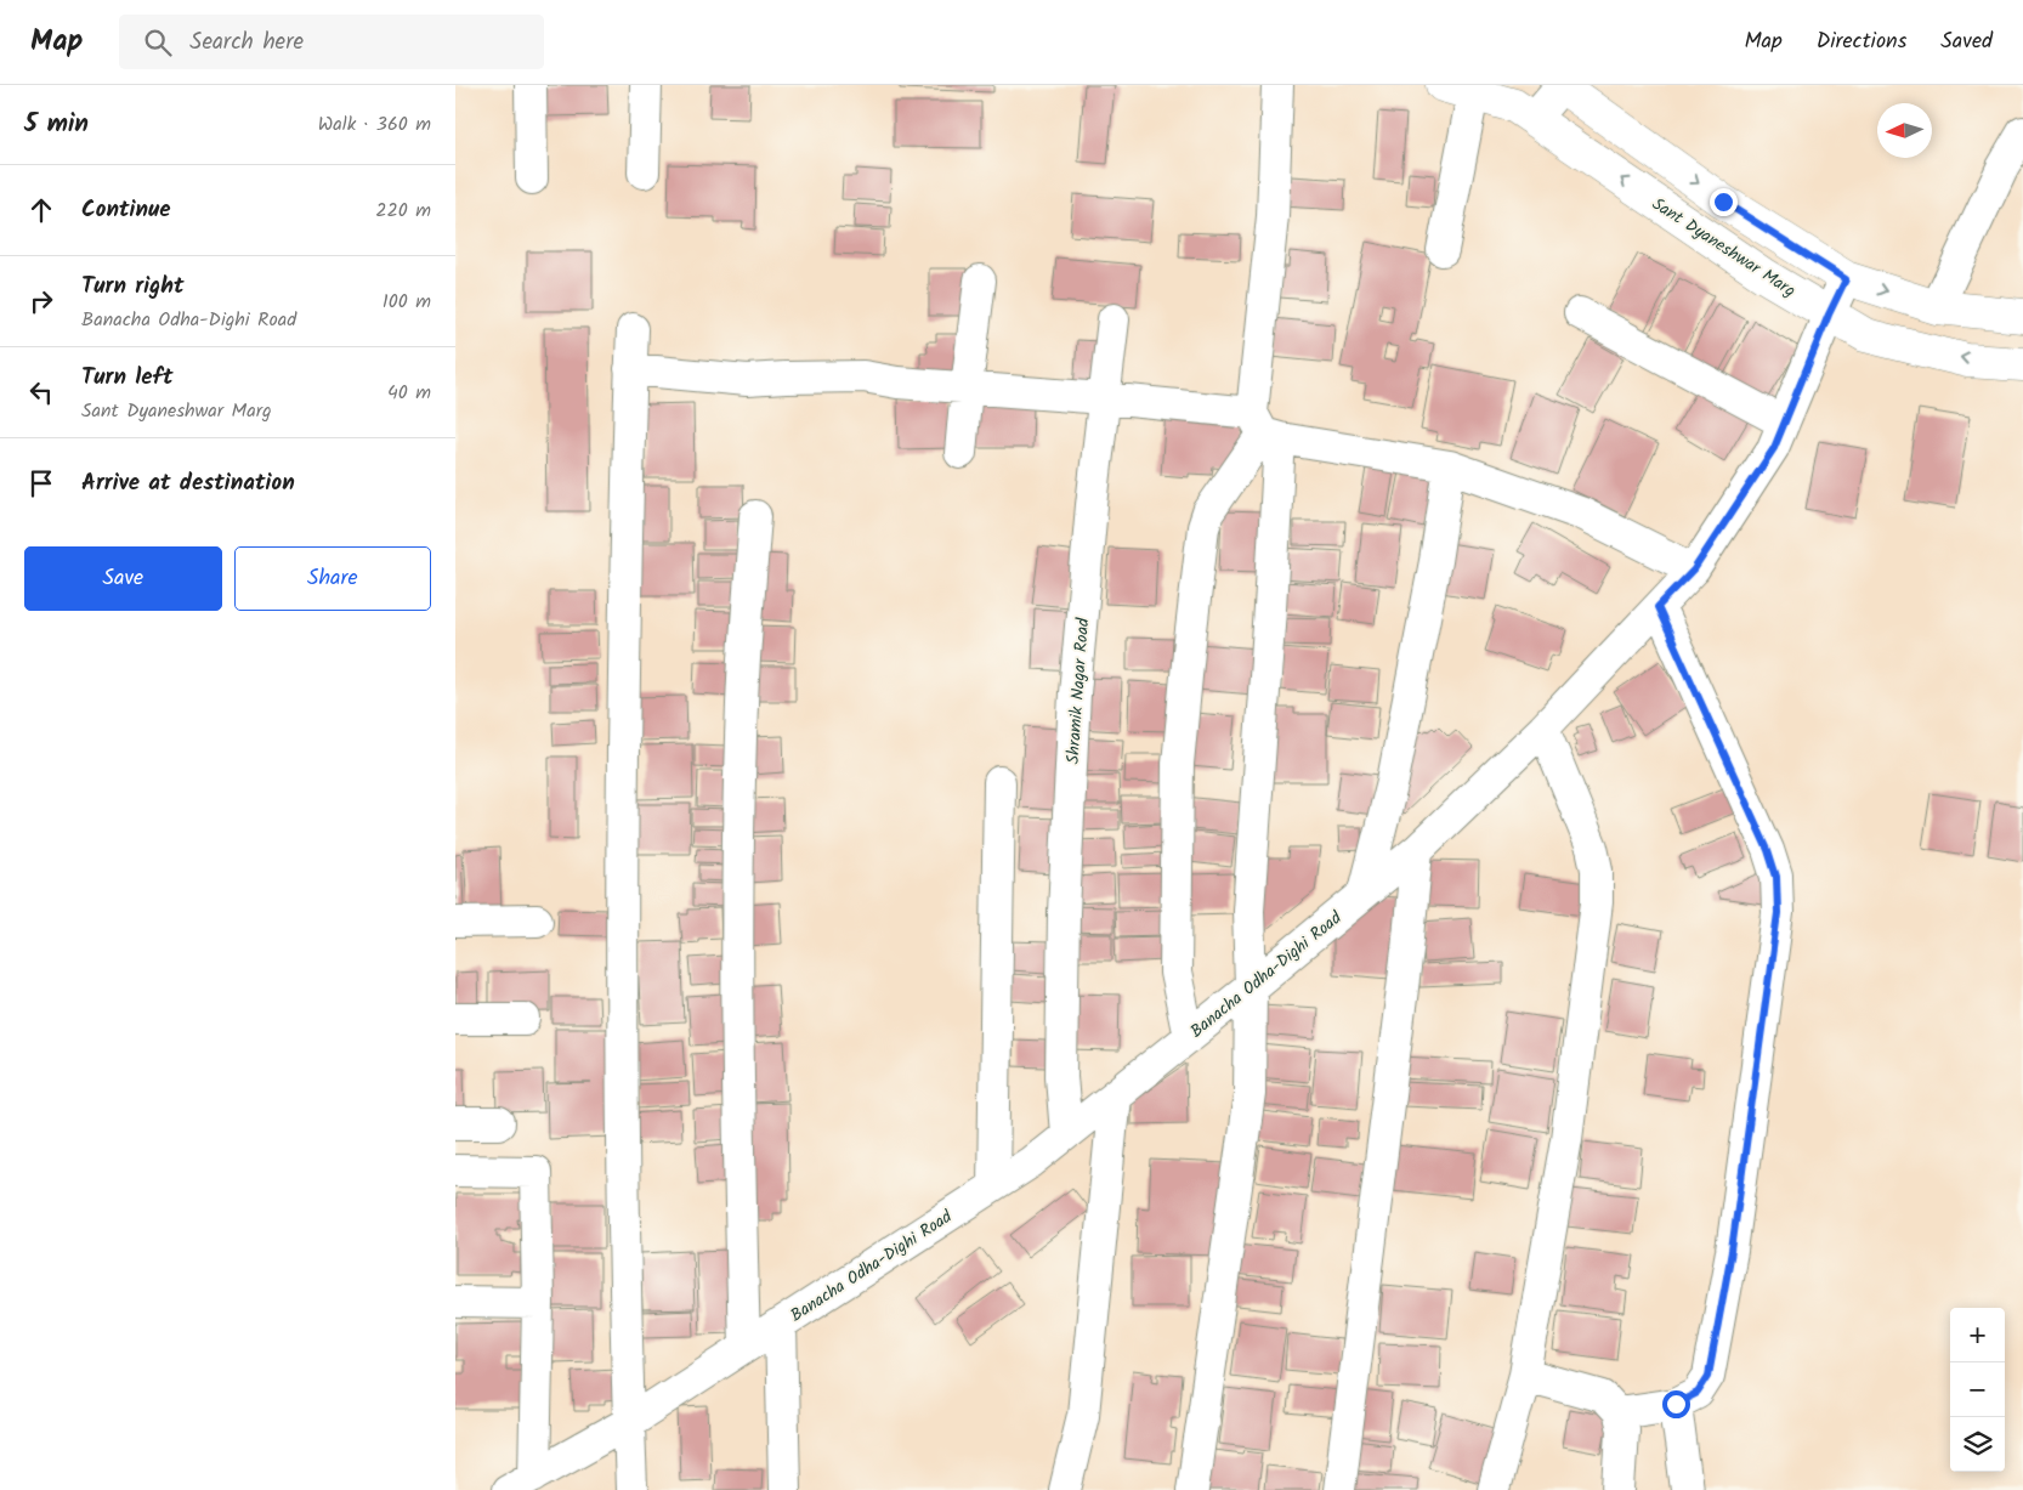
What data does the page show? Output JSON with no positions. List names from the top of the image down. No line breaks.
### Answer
{"streets":{"main road":["Sant Dyaneshwar Marg"],"street":["Shramik Nagar Road","Banacha Odha-Dighi Road"]},"crossings":[["Sant Dyaneshwar Marg","Banacha Odha-Dighi Road"],["Shramik Nagar Road","Banacha Odha-Dighi Road"]],"north":"left","page":{"header":"Map","search":"Search here","nav":["Map","Directions","Saved"],"heading":["5 min","Walk · 360 m"],"list":[["Continue","220 m"],["Turn right","Banacha Odha-Dighi Road","100 m"],["Turn left","Sant Dyaneshwar Marg","40 m"],"Arrive at destination"],"buttons":["Save","Share"],"map_buttons":["+","−"]}}
